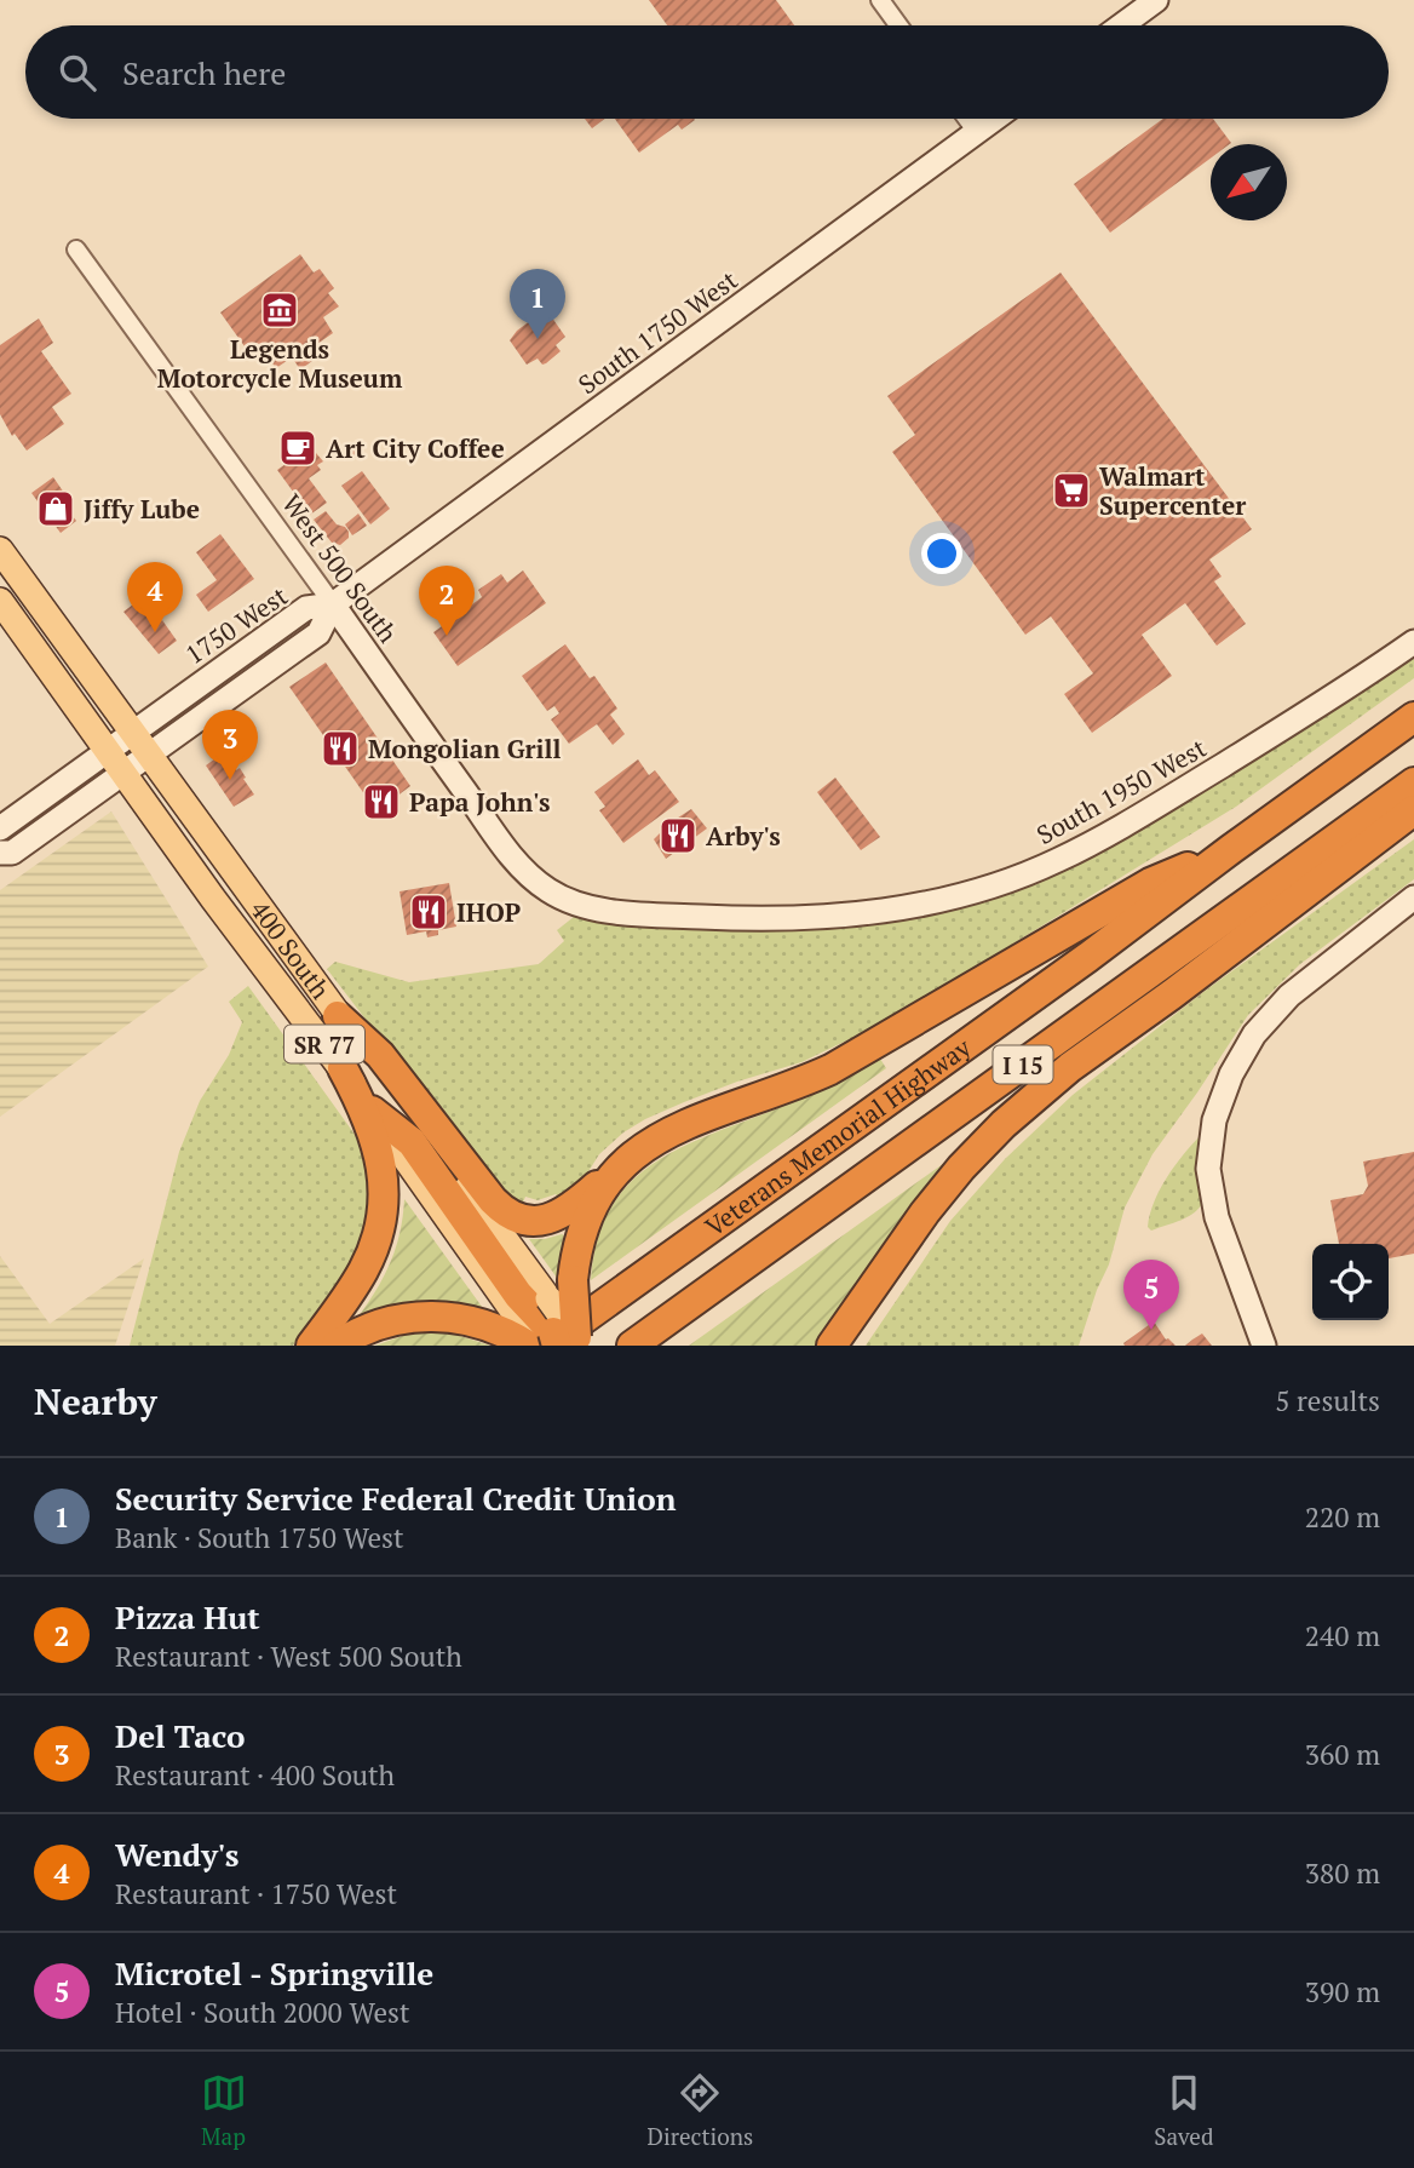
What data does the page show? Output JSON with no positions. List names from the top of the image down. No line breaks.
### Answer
{"streets":{"highway":["I 15","Veterans Memorial Highway"],"main road":["400 South","SR 77"],"street":["South 1750 West","West 500 South","1750 West","South 1950 West"]},"crossings":[["South 1750 West","West 500 South"],["South 1750 West","1750 West"],["West 500 South","1750 West"],["West 500 South","South 1950 West"],["1750 West","400 South"]],"places":{"museum":["Legends Motorcycle Museum"],"cafe":["Art City Coffee"],"supermarket":["Walmart Supercenter"],"shop":["Jiffy Lube"],"restaurant":["Mongolian Grill","Papa John's","Arby's","IHOP"]},"north":"bottom left","page":{"search":"Search here","pins":["1","4","2","3","5"],"heading":["Nearby","5 results"],"list":[{"mark":"1","name":"Security Service Federal Credit Union","note":"Bank · South 1750 West","value":"220 m"},{"mark":"2","name":"Pizza Hut","note":"Restaurant · West 500 South","value":"240 m"},{"mark":"3","name":"Del Taco","note":"Restaurant · 400 South","value":"360 m"},{"mark":"4","name":"Wendy's","note":"Restaurant · 1750 West","value":"380 m"},{"mark":"5","name":"Microtel - Springville","note":"Hotel · South 2000 West","value":"390 m"}],"nav":["Map","Directions","Saved"]}}
